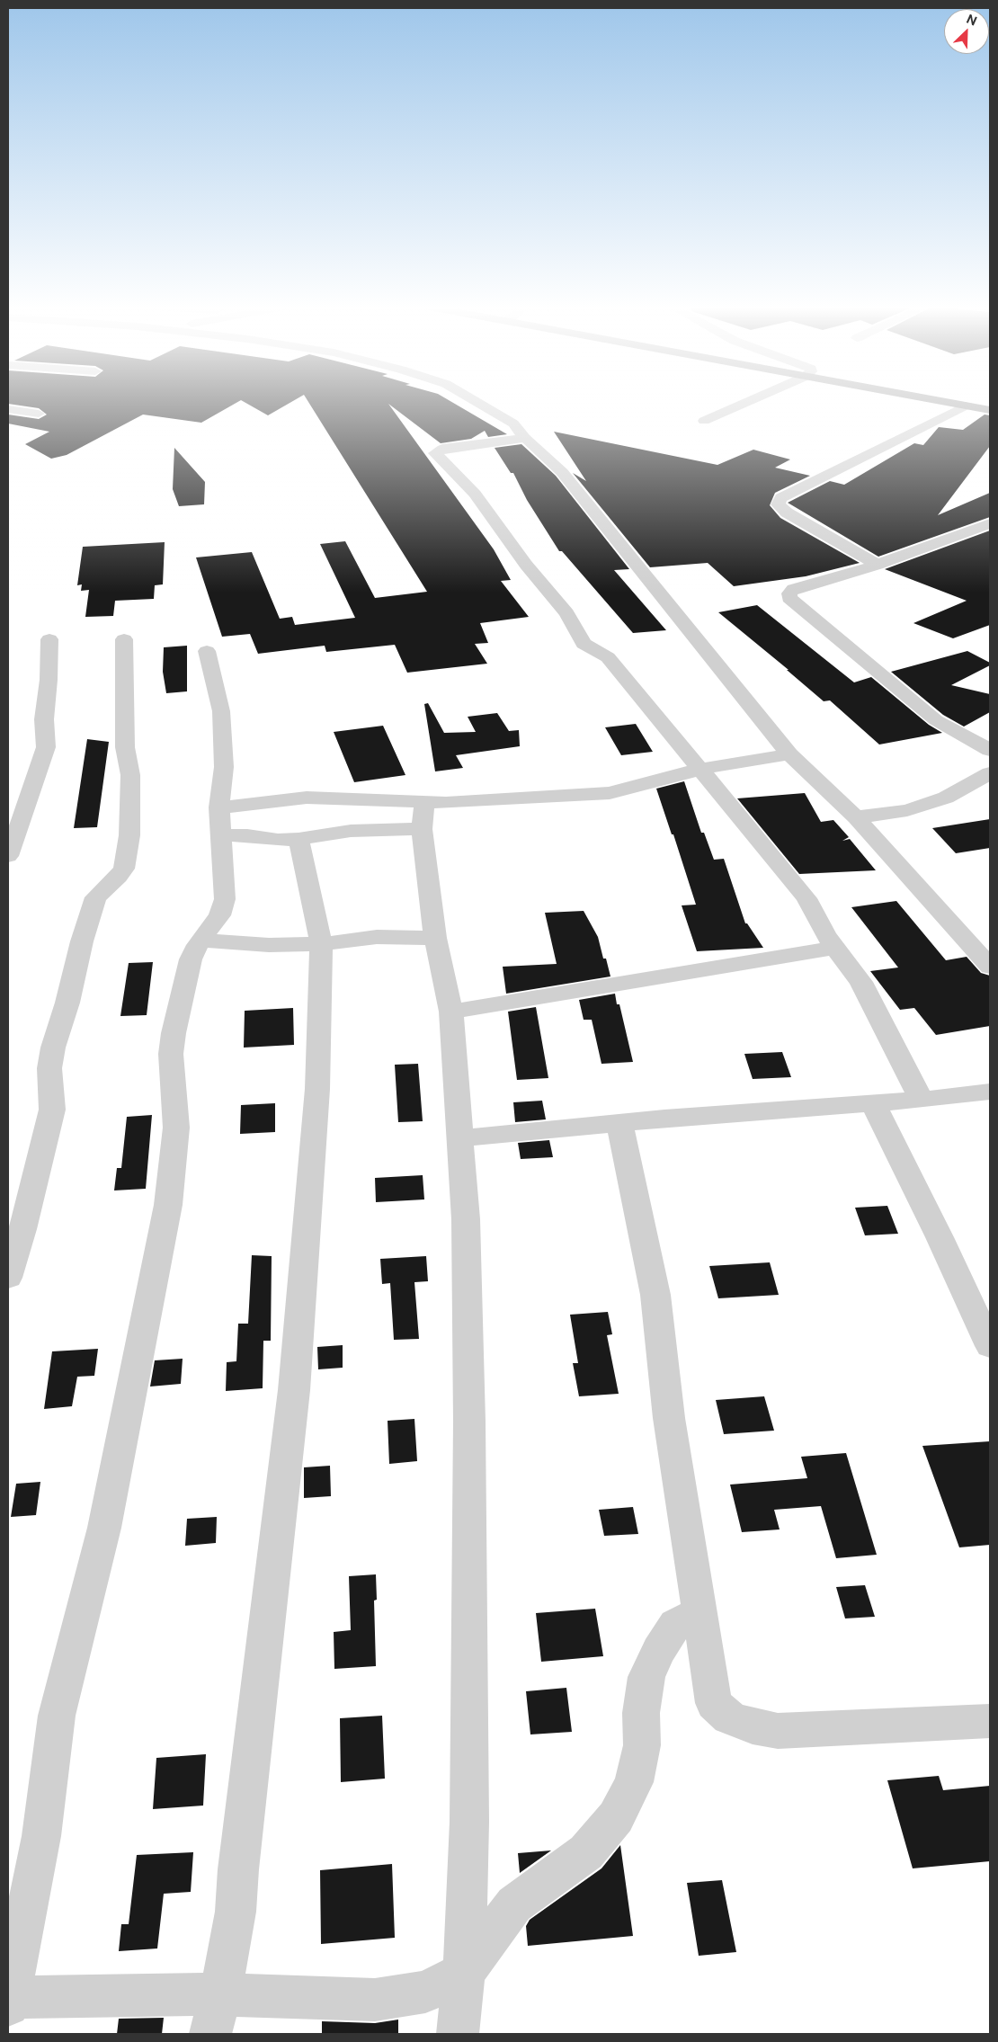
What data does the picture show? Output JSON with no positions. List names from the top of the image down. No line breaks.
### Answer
{"north":"top right"}
